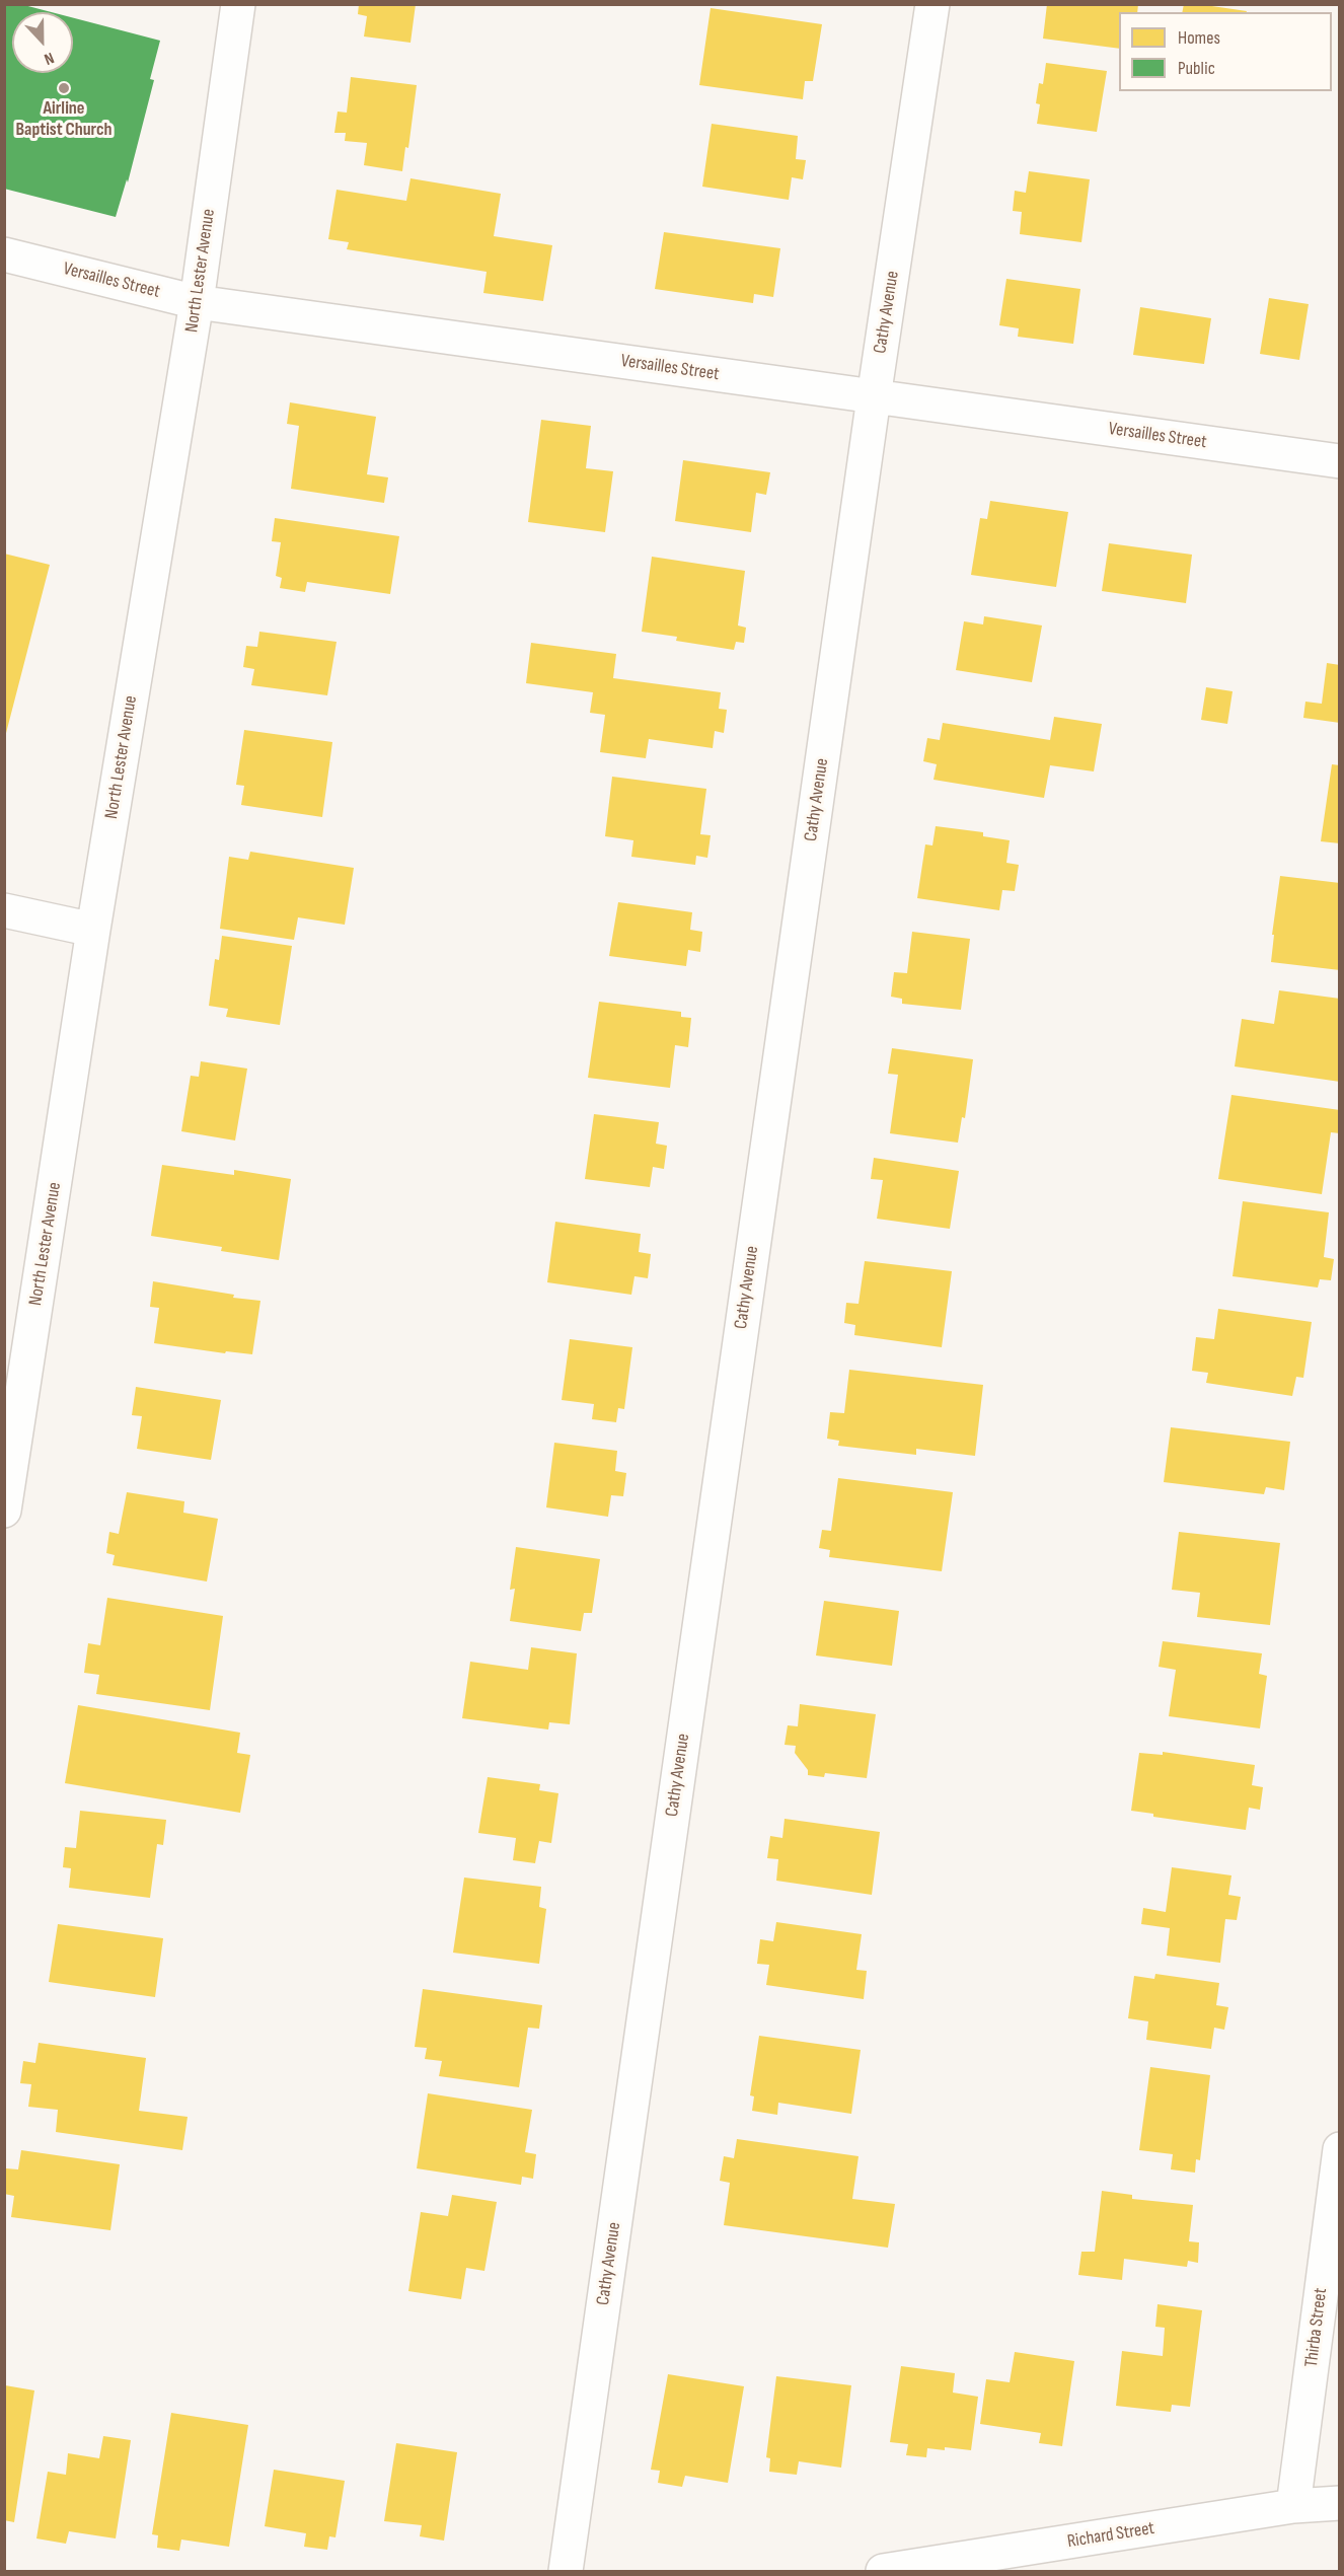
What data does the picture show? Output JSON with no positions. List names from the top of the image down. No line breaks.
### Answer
{"streets":{"street":["North Lester Avenue","Versailles Street","Cathy Avenue","Thirba Street","Richard Street"]},"crossings":[["North Lester Avenue","Versailles Street"],["Versailles Street","Cathy Avenue"],["Thirba Street","Richard Street"]],"places":["Airline Baptist Church"],"legend":["Homes","Public"],"north":"bottom"}
